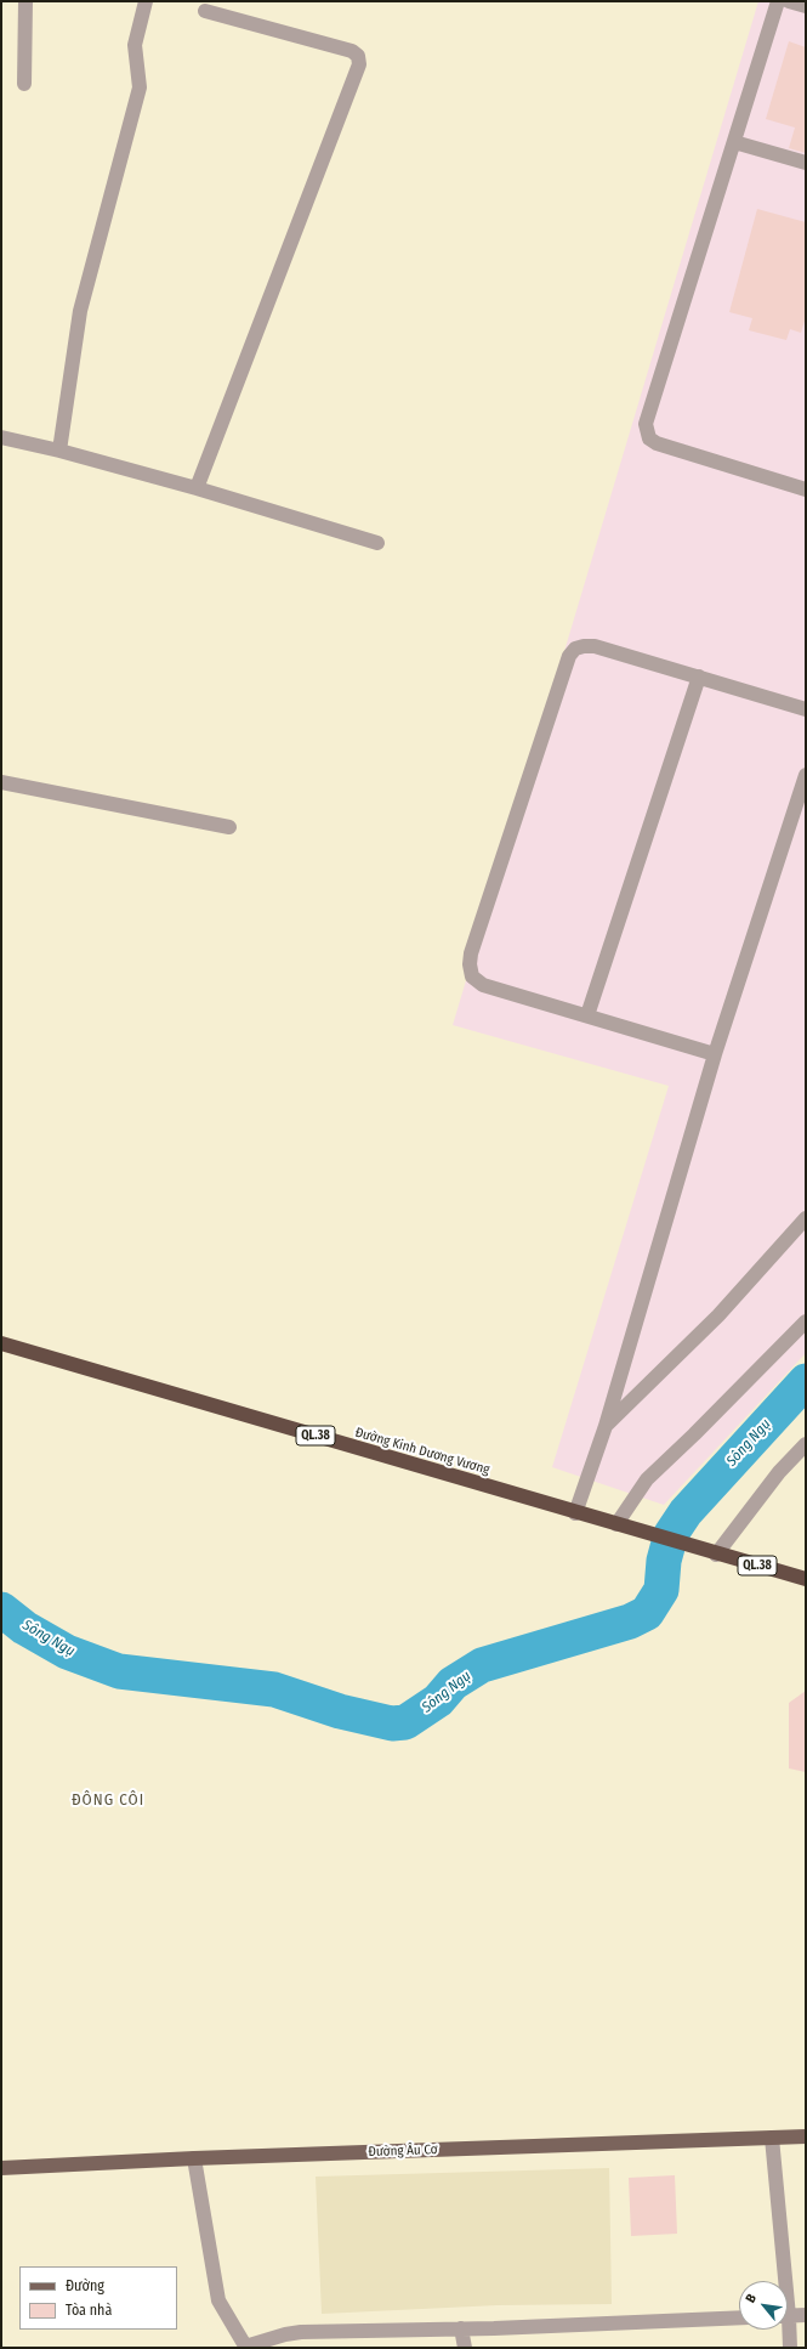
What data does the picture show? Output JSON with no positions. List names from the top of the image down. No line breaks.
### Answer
{"streets":{"highway":["QL.38","Đường Kinh Dương Vương"],"main road":["Đường Âu Cơ"]},"districts":["ĐÔNG CÔI"],"water":["Sông Ngụ"],"legend":["Đường","Tòa nhà"],"north":"top left"}
